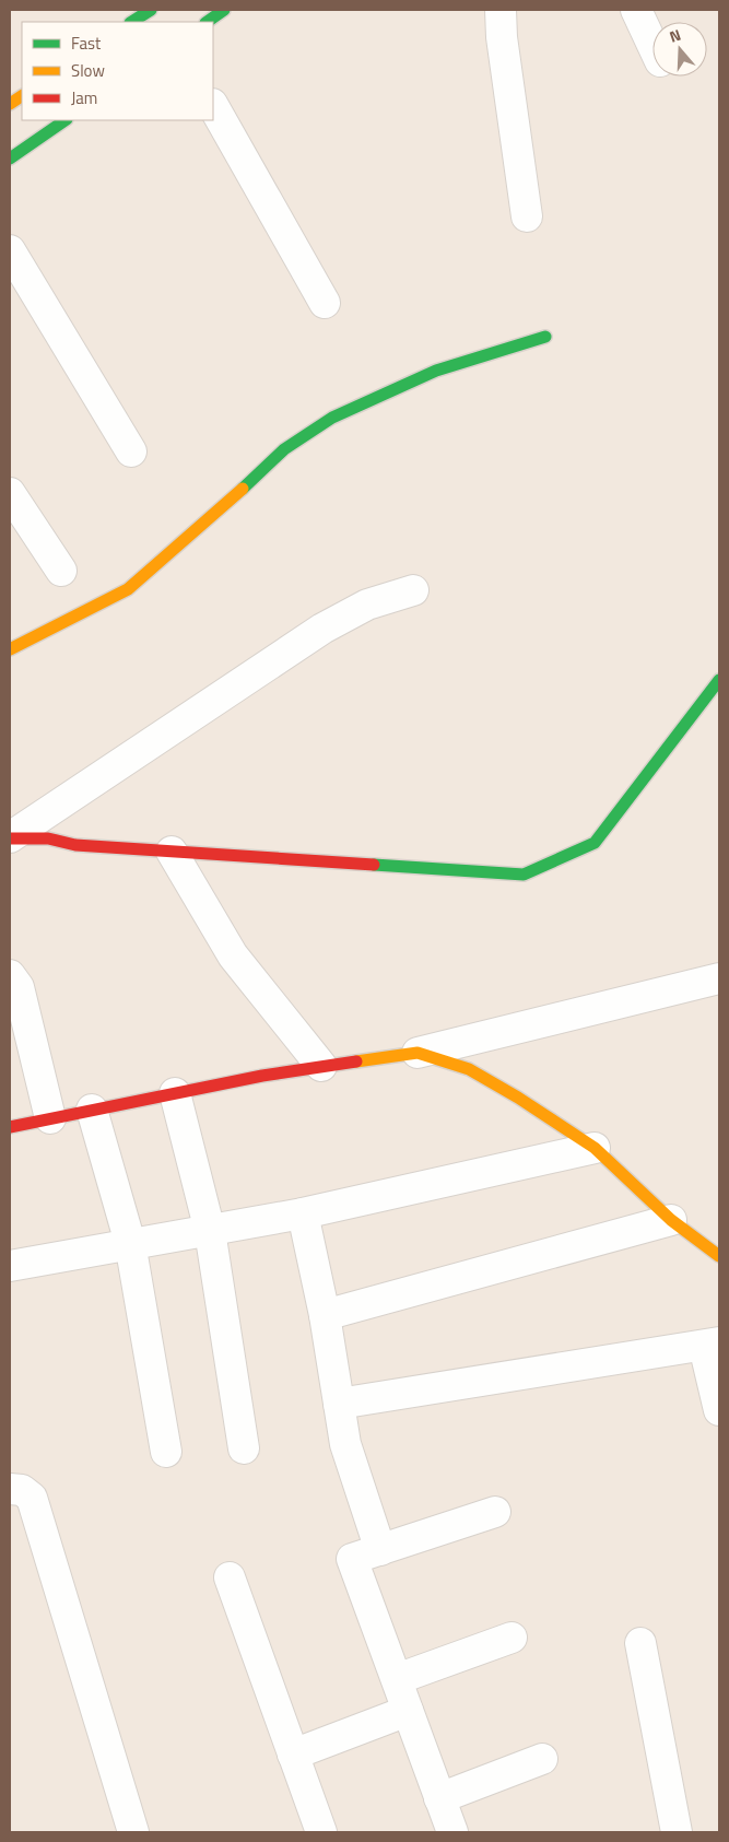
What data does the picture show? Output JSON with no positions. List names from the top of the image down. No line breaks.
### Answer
{"legend":["Fast","Slow","Jam"],"north":"top"}
